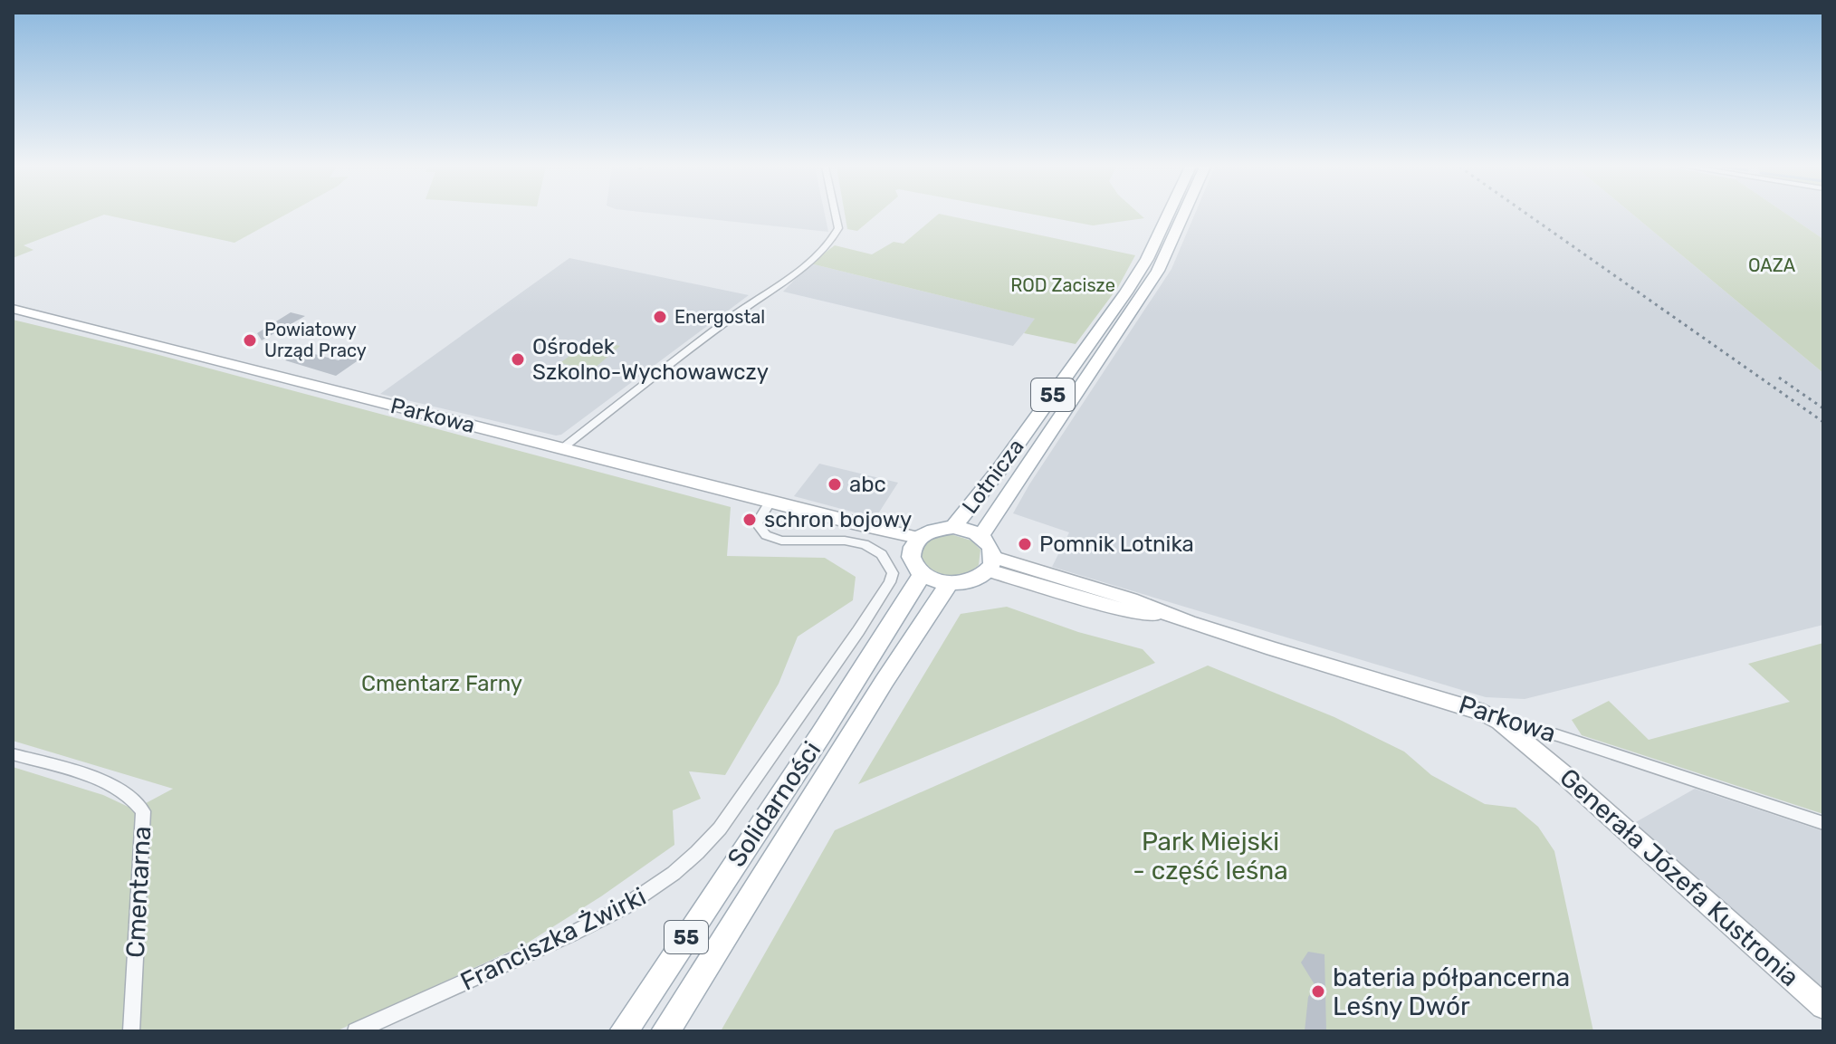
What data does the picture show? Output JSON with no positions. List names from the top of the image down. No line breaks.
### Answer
{"streets":{"main road":["55","Lotnicza","Solidarności"],"street":["Parkowa","Generała Józefa Kustronia","Cmentarna","Franciszka Żwirki"]},"crossings":[["Parkowa","Lotnicza"],["Parkowa","Solidarności"],["Parkowa","Generała Józefa Kustronia"],["Parkowa","Franciszka Żwirki"],["Lotnicza","Solidarności"]],"parks":["OAZA","ROD Zacisze","Cmentarz Farny","Park Miejski - część leśna"],"places":["Energostal","Powiatowy Urząd Pracy","Ośrodek Szkolno-Wychowawczy","abc","schron bojowy","Pomnik Lotnika","bateria półpancerna Leśny Dwór"]}
